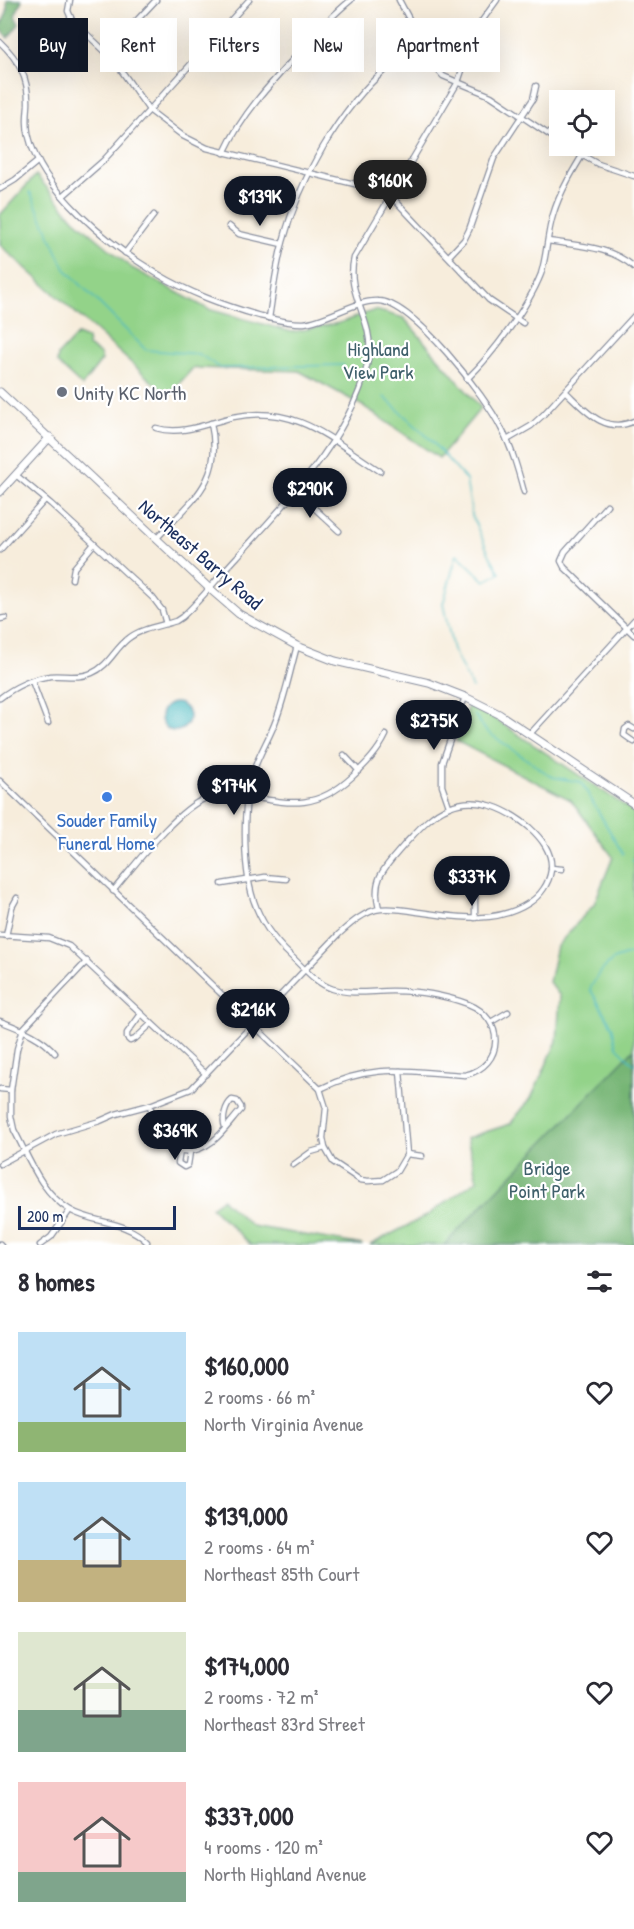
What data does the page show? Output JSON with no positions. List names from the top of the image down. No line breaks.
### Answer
{"streets":{"main road":["Northeast Barry Road"]},"parks":["Highland View Park","Bridge Point Park"],"places":["Unity KC North","Souder Family Funeral Home"],"scale_bar":"200 m","page":{"chip":["Buy","Rent","Filters","New","Apartment"],"price":["$160K","$139K","$290K","$275K","$174K","$337K","$216K","$369K"],"scale":"200 m","heading":"8 homes","list":[{"name":"$160,000","note":"2 rooms · 66 m² · North Virginia Avenue"},{"name":"$139,000","note":"2 rooms · 64 m² · Northeast 85th Court"},{"name":"$174,000","note":"2 rooms · 72 m² · Northeast 83rd Street"},{"name":"$337,000","note":"4 rooms · 120 m² · North Highland Avenue"}]}}
